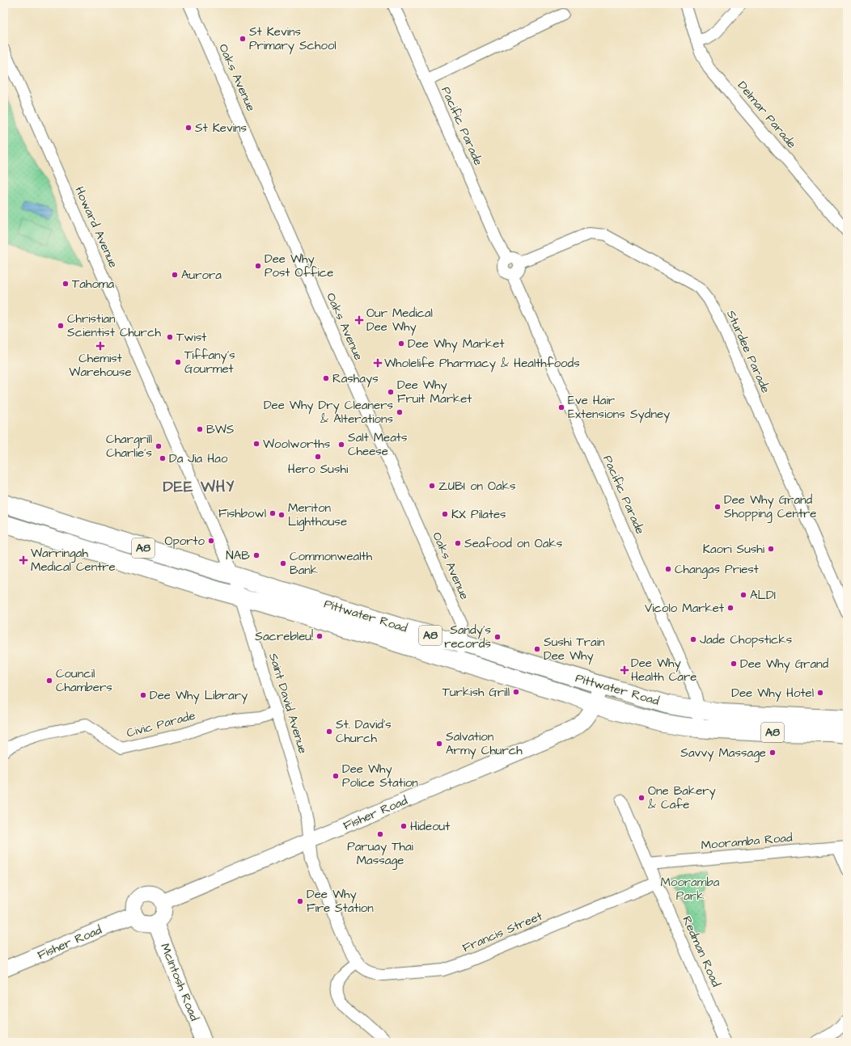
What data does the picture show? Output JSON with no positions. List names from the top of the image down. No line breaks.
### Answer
{"streets":{"highway":["A8","Pittwater Road"],"main road":["Fisher Road","McIntosh Road"],"street":["Oaks Avenue","Delmar Parade","Pacific Parade","Howard Avenue","Sturdee Parade","Saint David Avenue","Civic Parade","Mooramba Road","Francis Street","Redman Road"]},"crossings":[["Oaks Avenue","Pittwater Road"],["Pacific Parade","Sturdee Parade"],["Pacific Parade","Pittwater Road"],["Howard Avenue","Pittwater Road"],["Howard Avenue","Saint David Avenue"],["Pittwater Road","Saint David Avenue"],["Pittwater Road","Fisher Road"],["Saint David Avenue","Civic Parade"],["Saint David Avenue","Fisher Road"],["Saint David Avenue","Francis Street"],["Fisher Road","McIntosh Road"],["Mooramba Road","Redman Road"],["Francis Street","Redman Road"]],"districts":["DEE WHY"],"parks":["Mooramba Park"],"places":{"other":["St Kevins Primary School","St Kevins","Dee Why Post Office","Aurora","Tahoma","Christian Scientist Church","Twist","Dee Why Market","Tiffany's Gourmet","Rashays","Dee Why Fruit Market","Eve Hair Extensions Sydney","Dee Why Dry Cleaners & Alterations","BWS","Woolworths","Salt Meats Cheese","Chargrill Charlie's","Hero Sushi","Da Jia Hao","ZUBI on Oaks","Dee Why Grand Shopping Centre","Fishbowl","KX Pilates","Meriton Lighthouse","Oporto","Seafood on Oaks","Kaori Sushi","NAB","Commonwealth Bank","Changas Priest","ALDI","Vicolo Market","Sacrebleu!","Sandy's records","Jade Chopsticks","Sushi Train Dee Why","Dee Why Grand","Council Chambers","Turkish Grill","Dee Why Hotel","Dee Why Library","St. David’s Church","Salvation Army Church","Savvy Massage","Dee Why Police Station","One Bakery & Cafe","Hideout","Paruay Thai Massage","Dee Why Fire Station"],"health":["Our Medical Dee Why","Chemist Warehouse","Wholelife Pharmacy & Healthfoods","Warringah Medical Centre","Dee Why Health Care"]}}
